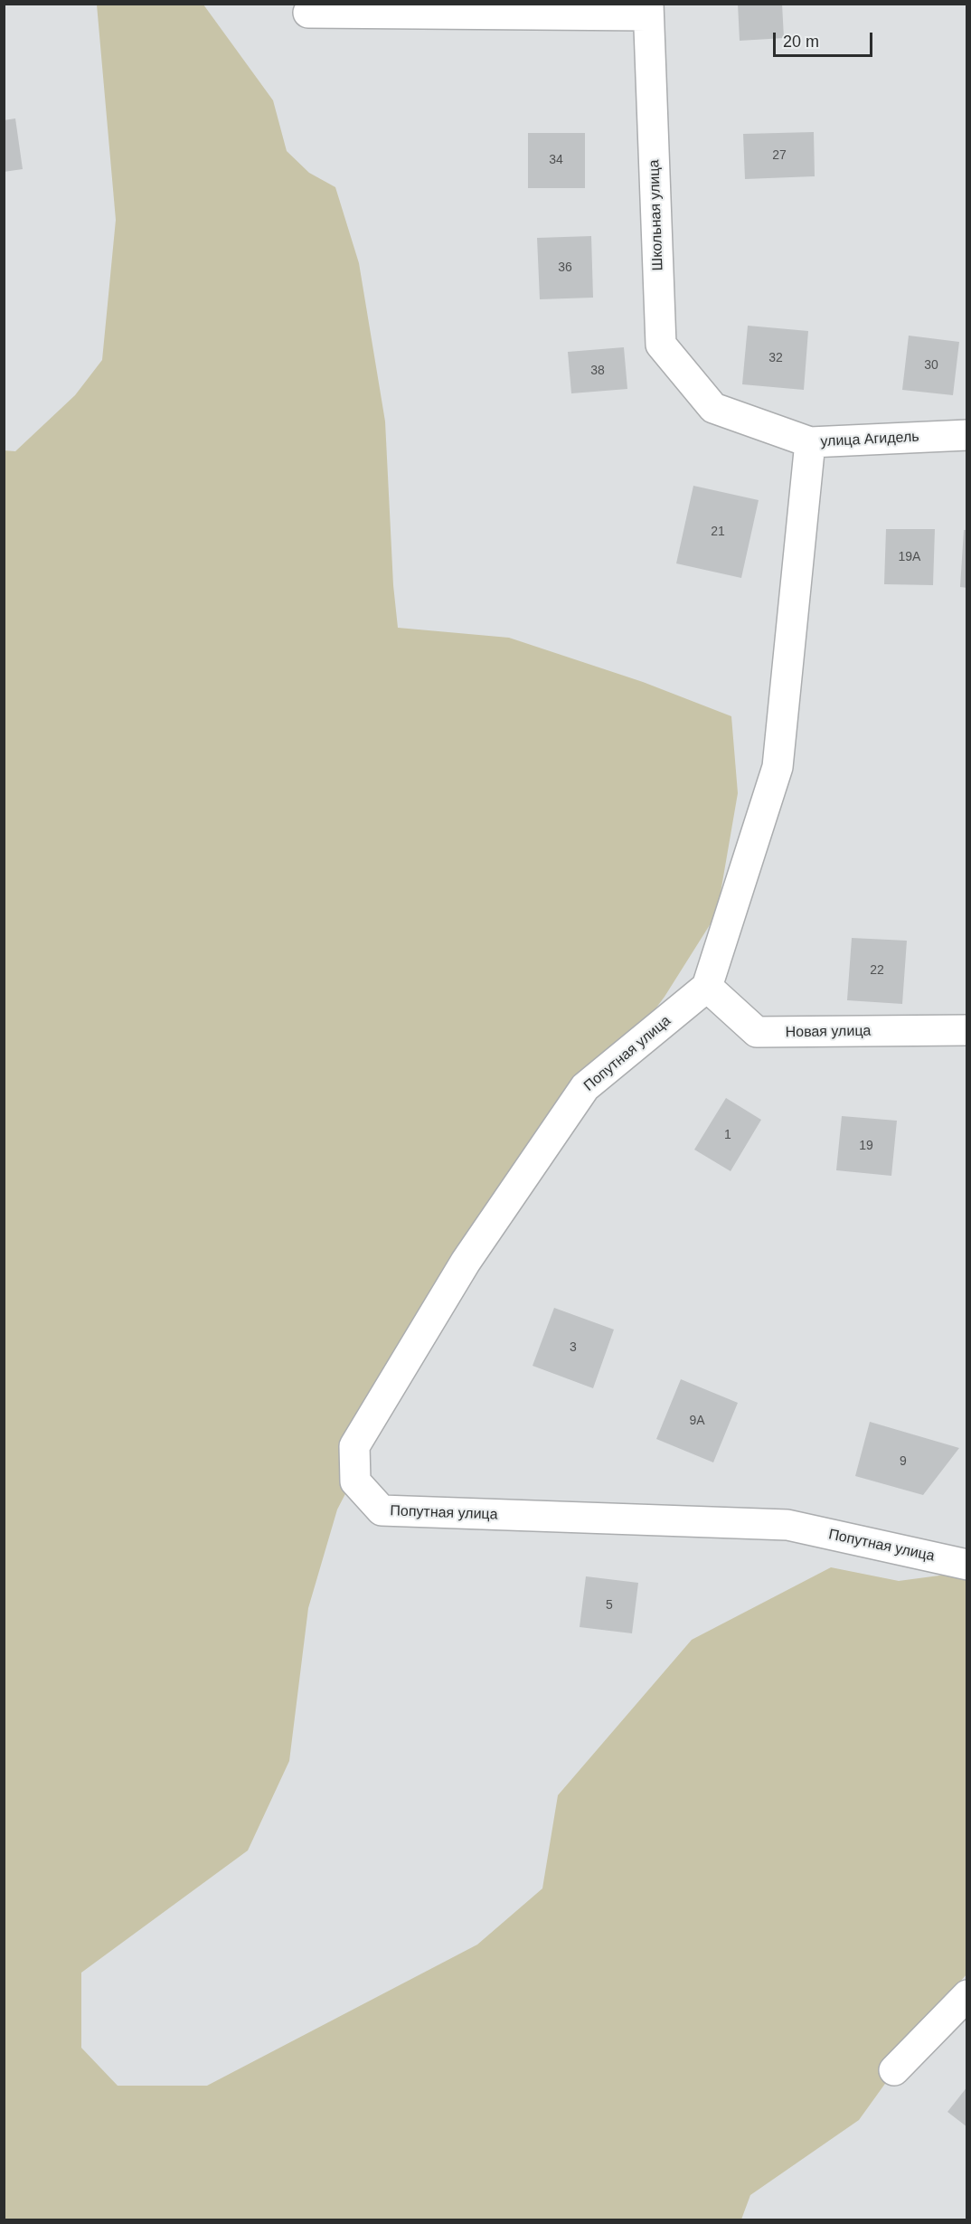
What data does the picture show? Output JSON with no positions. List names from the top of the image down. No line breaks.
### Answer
{"streets":{"street":["Школьная улица","улица Агидель","Новая улица","Попутная улица"]},"crossings":[["Школьная улица","улица Агидель"],["Новая улица","Попутная улица"]],"house_numbers":["27","34","36","32","30","38","21","19А","22","1","19","3","9А","9","5"],"scale_bar":"20 m"}
